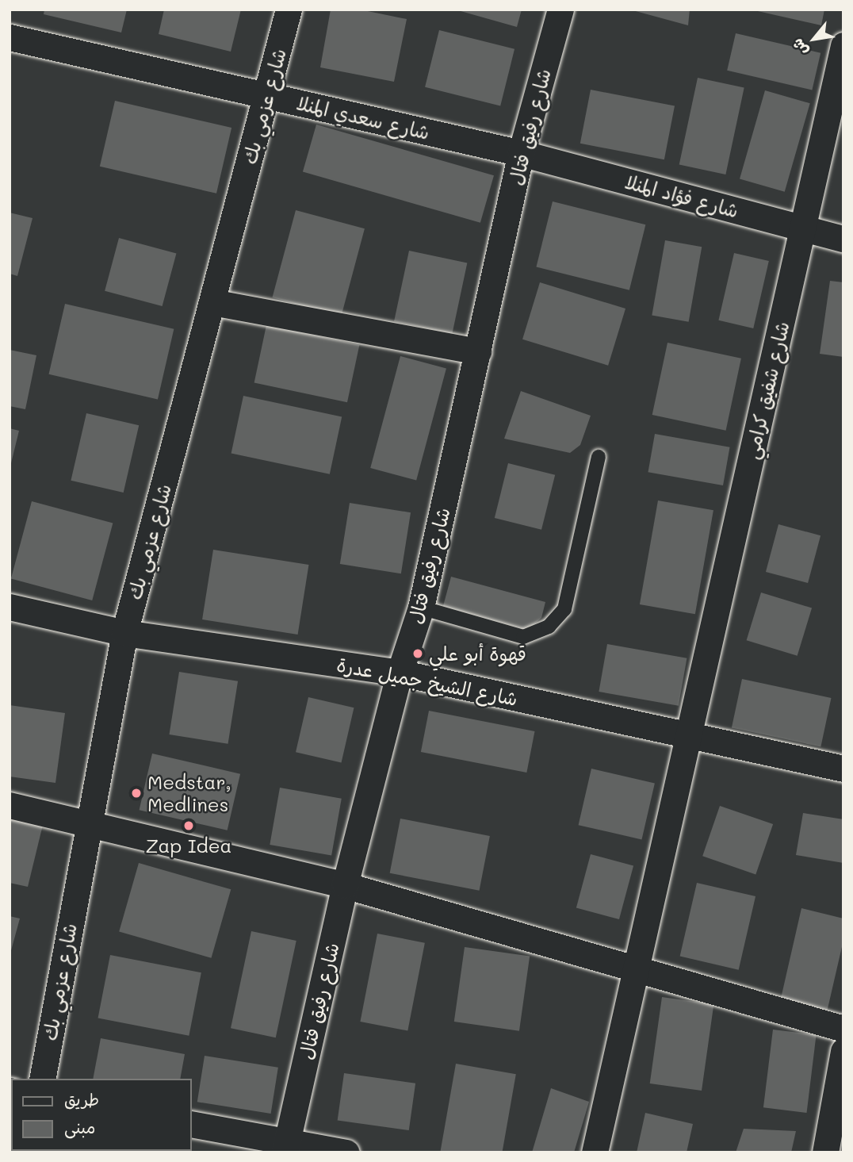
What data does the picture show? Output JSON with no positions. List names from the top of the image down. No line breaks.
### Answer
{"streets":{"street":["شارع عزمي بك","شارع سعدي المنلا","شارع رفيق فتال","شارع فؤاد المنلا","شارع شفيق كرامي","شارع الشيخ جميل عدرة"]},"crossings":[["شارع عزمي بك","شارع سعدي المنلا"],["شارع عزمي بك","شارع الشيخ جميل عدرة"],["شارع سعدي المنلا","شارع رفيق فتال"],["شارع سعدي المنلا","شارع فؤاد المنلا"],["شارع رفيق فتال","شارع فؤاد المنلا"],["شارع رفيق فتال","شارع الشيخ جميل عدرة"],["شارع فؤاد المنلا","شارع شفيق كرامي"],["شارع شفيق كرامي","شارع الشيخ جميل عدرة"]],"places":["قهوة أبو علي","Medstar, Medlines","Zap Idea"],"legend":["طريق","مبنى"],"north":"bottom left"}
